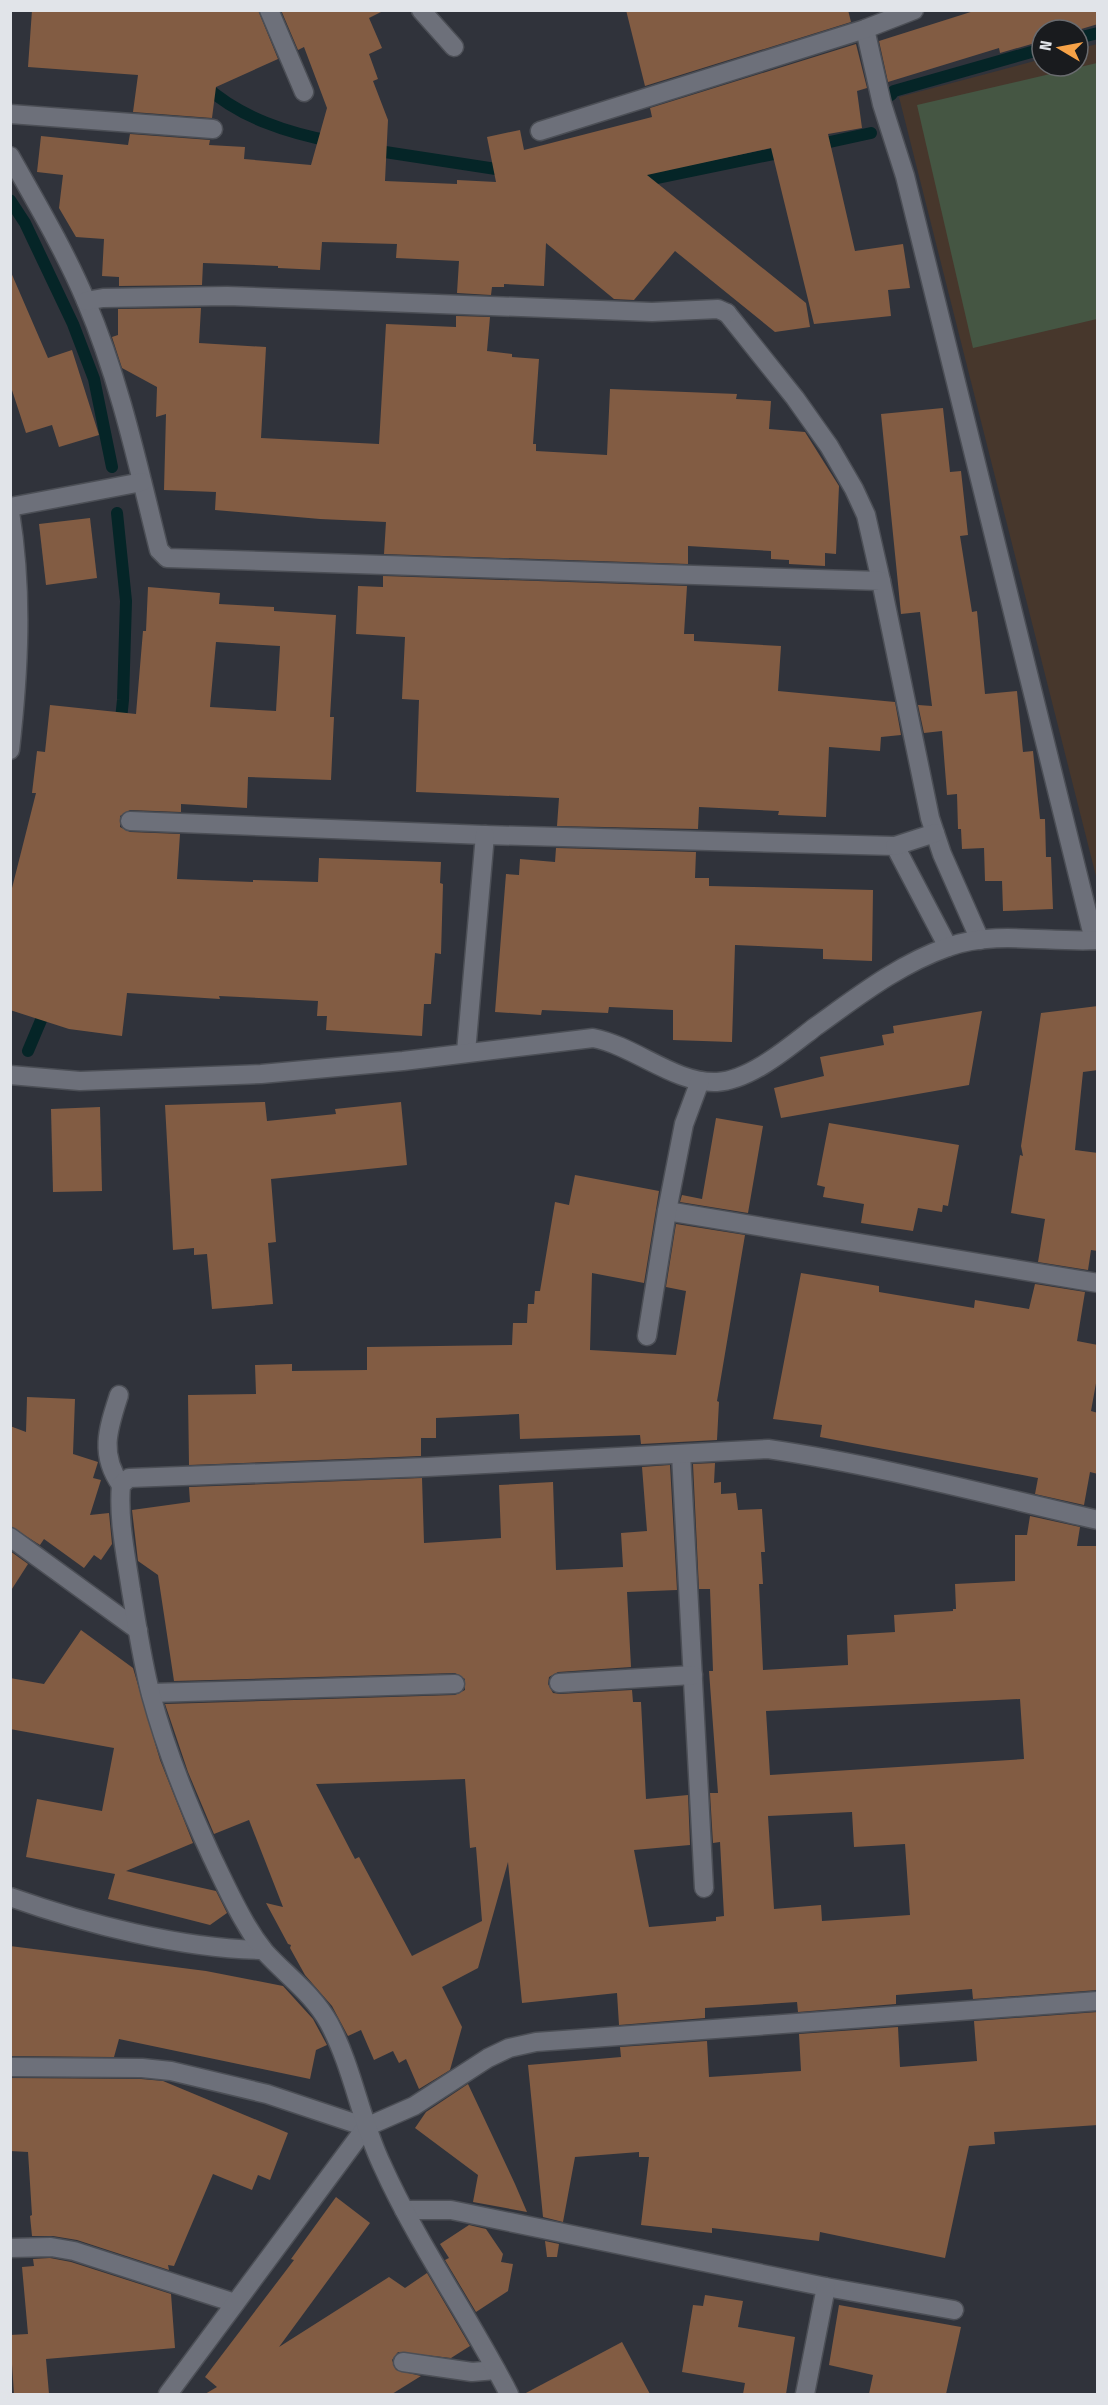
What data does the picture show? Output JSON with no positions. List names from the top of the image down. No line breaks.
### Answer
{"north":"left"}
